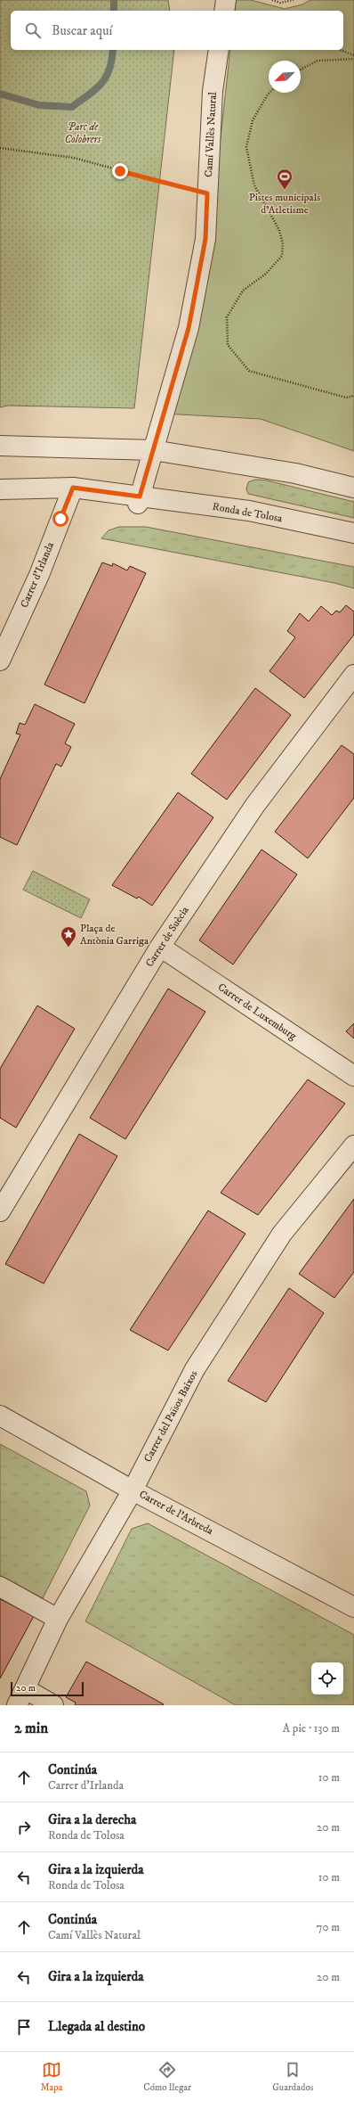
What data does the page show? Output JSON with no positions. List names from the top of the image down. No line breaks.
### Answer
{"streets":{"street":["Camí Vallès Natural","Ronda de Tolosa","Carrer d'Irlanda","Carrer de Suècia","Carrer de Luxemburg","Carrer del Països Baixos","Carrer de l'Arbreda"]},"crossings":[["Ronda de Tolosa","Carrer d'Irlanda"],["Carrer de Suècia","Carrer de Luxemburg"],["Carrer del Països Baixos","Carrer de l'Arbreda"]],"parks":["Parc de Colobrers"],"places":{"sports":["Pistes municipals d'Atletisme"],"place":["Plaça de Antònia Garriga"]},"scale_bar":"20 m","north":"bottom left","page":{"search":"Buscar aquí","scale":"20 m","heading":["2 min","A pie · 130 m"],"list":[["Continúa","Carrer d'Irlanda","10 m"],["Gira a la derecha","Ronda de Tolosa","20 m"],["Gira a la izquierda","Ronda de Tolosa","10 m"],["Continúa","Camí Vallès Natural","70 m"],["Gira a la izquierda","20 m"],"Llegada al destino"],"nav":["Mapa","Cómo llegar","Guardados"]}}
